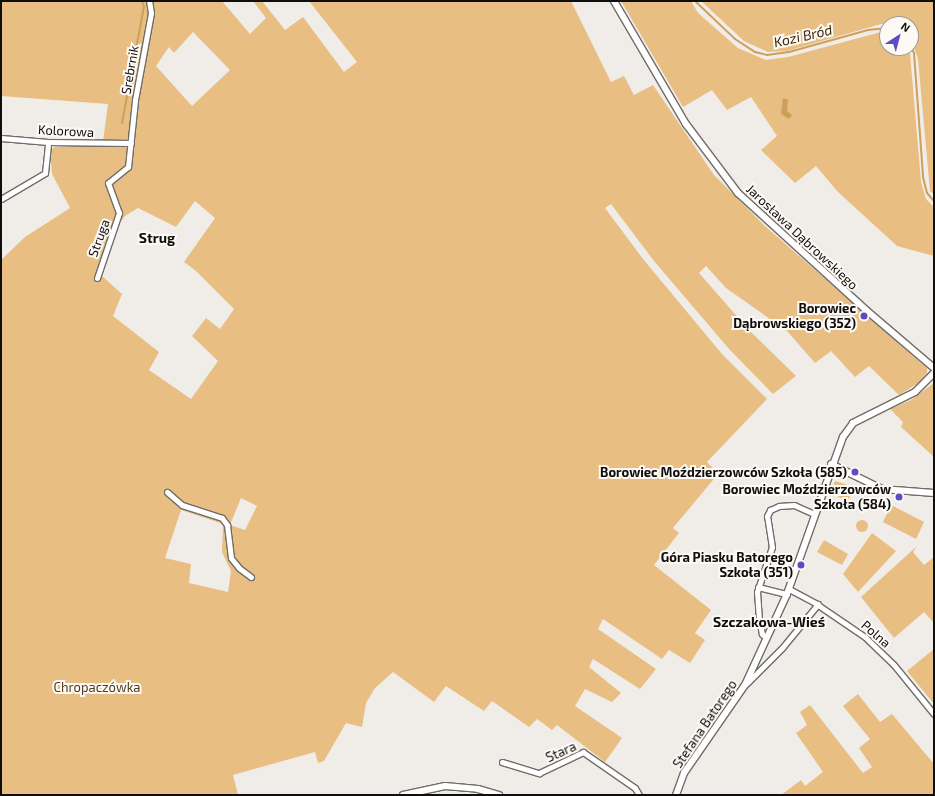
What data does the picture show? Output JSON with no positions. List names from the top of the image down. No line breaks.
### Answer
{"streets":{"street":["Srebrnik","Kolorowa","Jarosława Dąbrowskiego","Struga","Polna","Stefana Batorego","Stara"]},"crossings":[["Srebrnik","Kolorowa"],["Srebrnik","Struga"],["Polna","Stefana Batorego"]],"districts":["Strug","Szczakowa-Wieś"],"water":["Kozi Bród"],"parks":["Chropaczówka"],"places":["Borowiec Dąbrowskiego (352)","Borowiec Moździerzowców Szkoła (585)","Borowiec Moździerzowców Szkoła (584)","Góra Piasku Batorego Szkoła (351)"],"north":"top right"}
